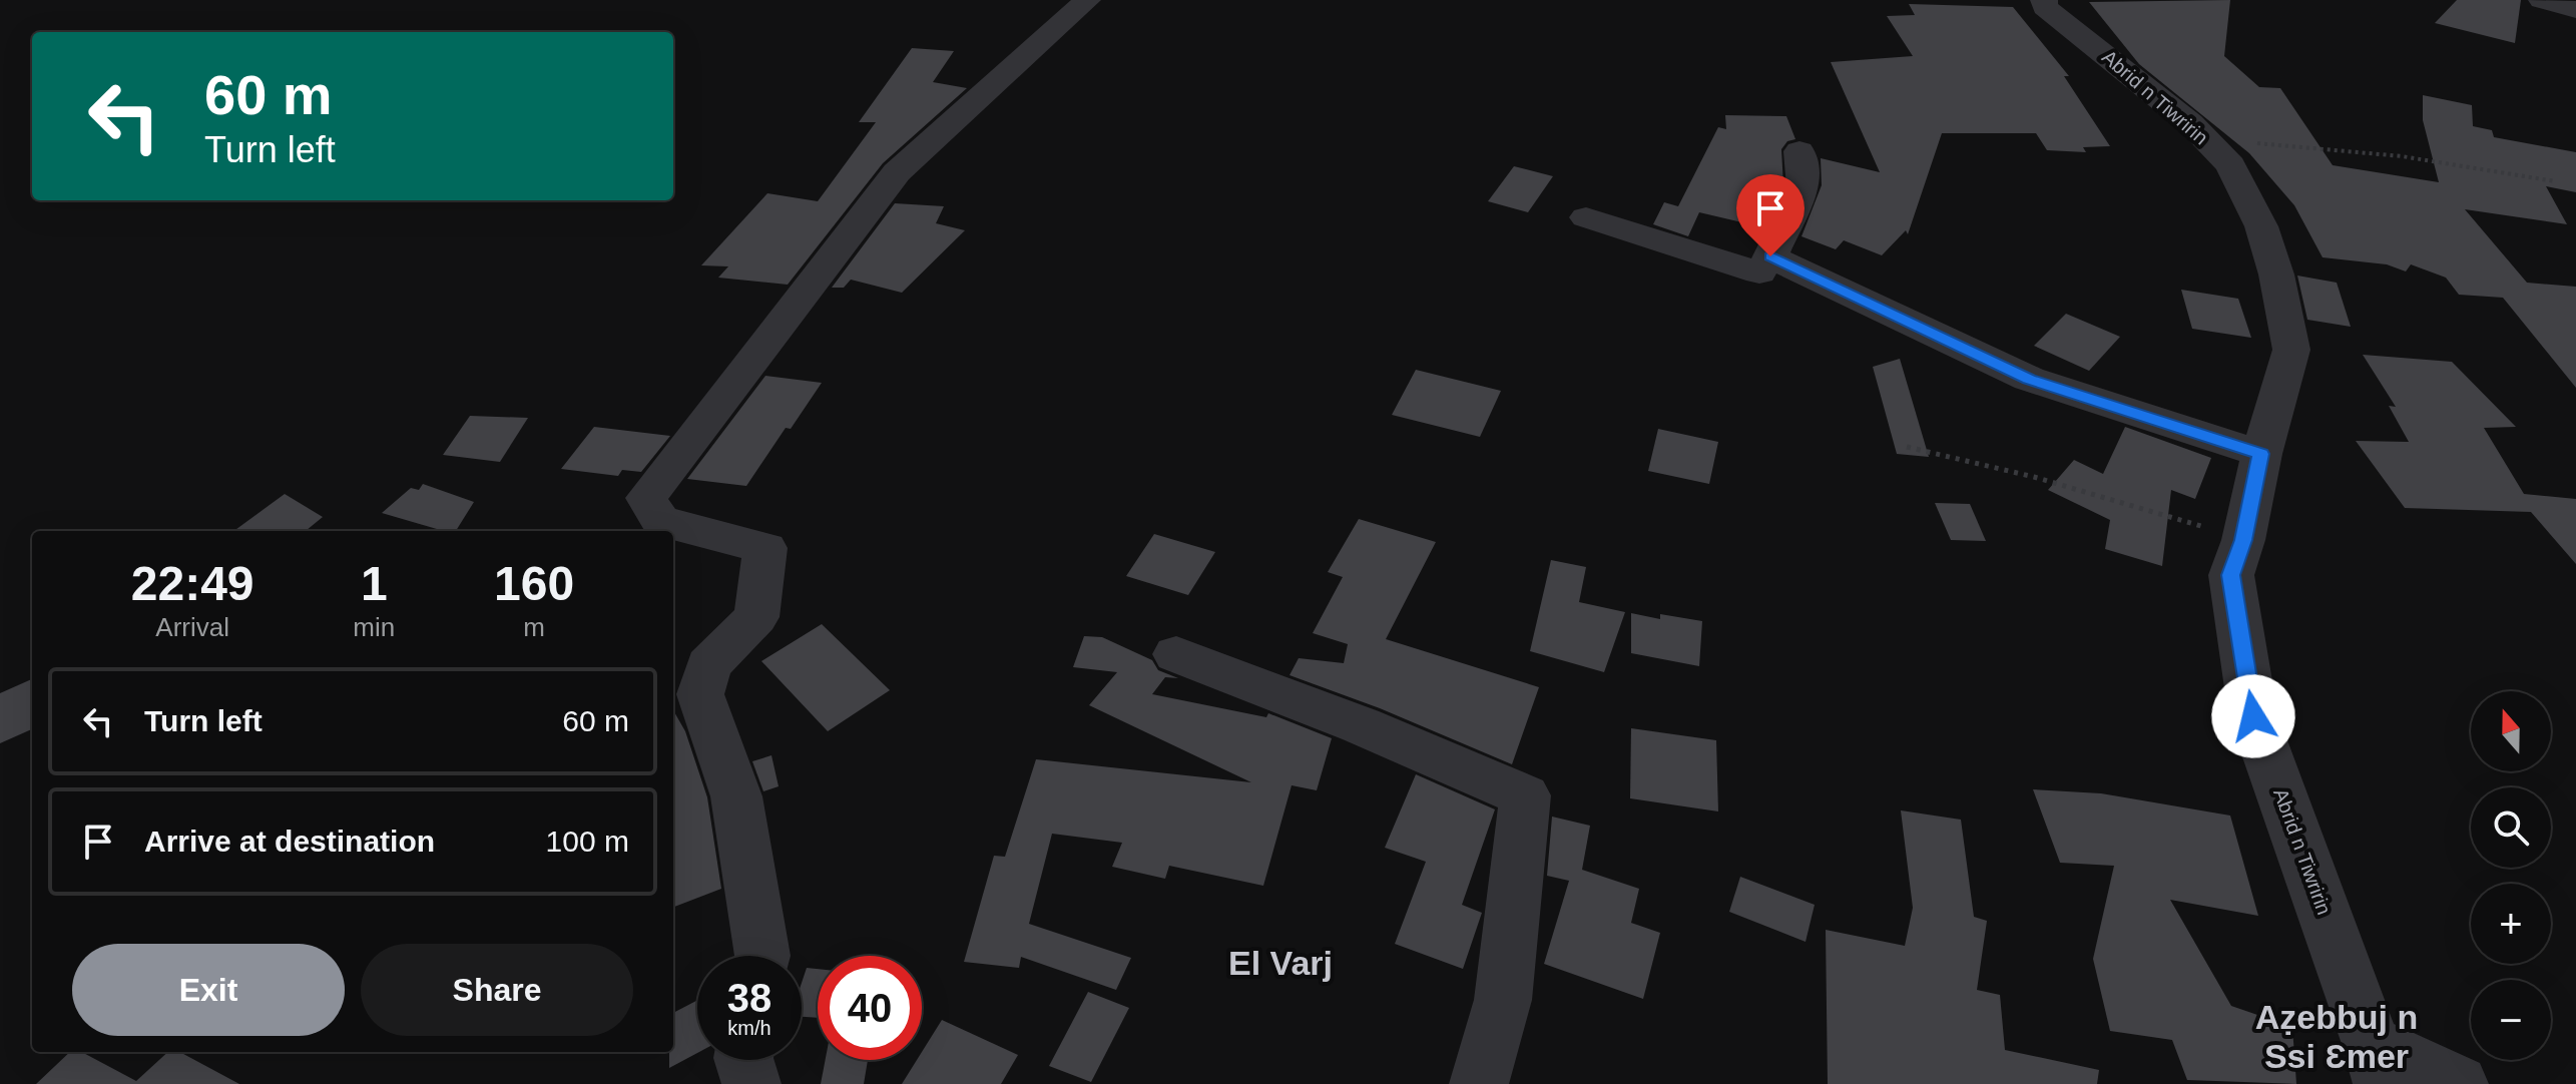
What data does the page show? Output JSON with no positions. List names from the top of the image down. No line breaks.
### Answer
{"streets":{"street":["Abrid n Tiwririn"]},"districts":["El Varj","Aẓebbuj n Ssi Ɛmer"],"north":"top","page":{"turn":["60 m","Turn left"],"eta":["22:49","Arrival","1","min","160","m"],"list":[{"name":"Turn left","value":"60 m"},{"name":"Arrive at destination","value":"100 m"}],"map_buttons":["+","−"],"buttons":["Exit","Share"],"speed":"38 km/h","limit":"40"}}
